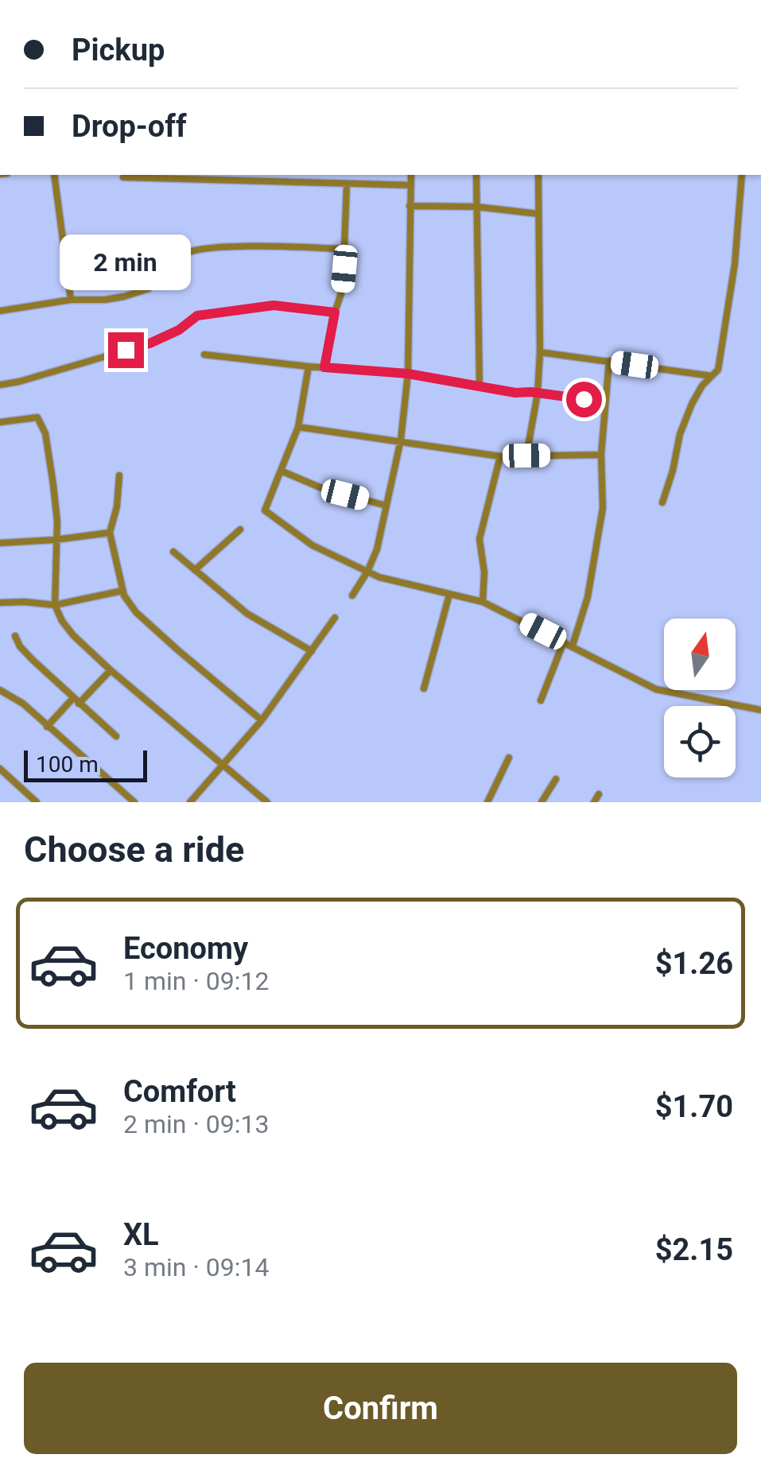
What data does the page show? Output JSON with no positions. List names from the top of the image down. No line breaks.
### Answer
{"scale_bar":"100 m","north":"top","page":{"banner":["Pickup","Drop-off"],"bubble":"2 min","scale":"100 m","heading":"Choose a ride","list":[{"name":"Economy","note":"1 min · 09:12","value":"$1.26"},{"name":"Comfort","note":"2 min · 09:13","value":"$1.70"},{"name":"XL","note":"3 min · 09:14","value":"$2.15"}],"buttons":"Confirm"}}
